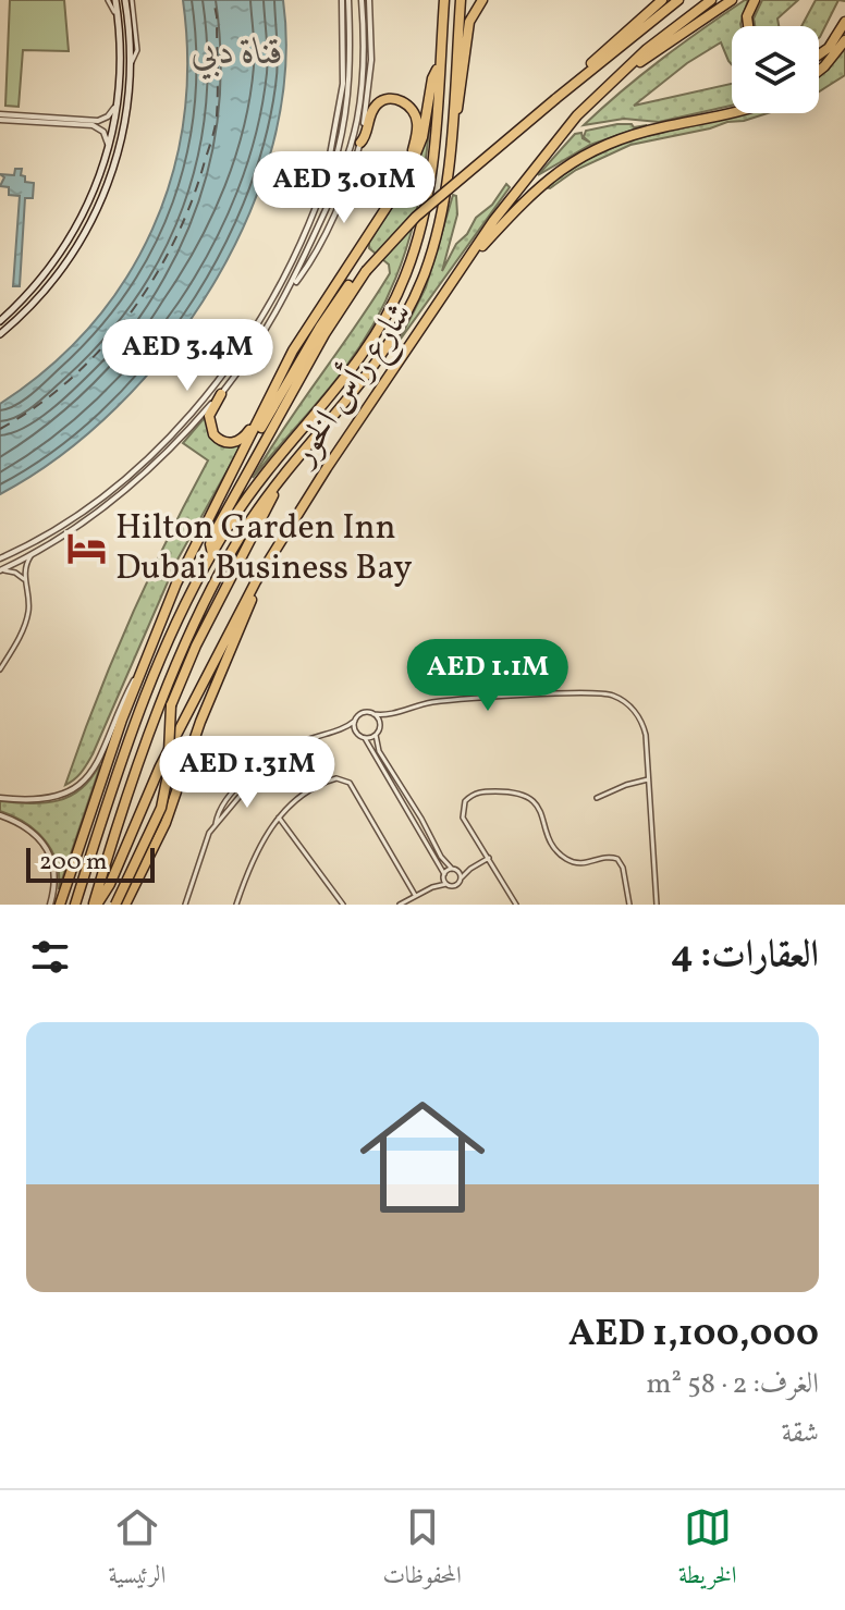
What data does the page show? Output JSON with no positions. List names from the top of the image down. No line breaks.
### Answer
{"streets":{"highway":["شارع رأس الخور"]},"water":["قناة دبي"],"places":{"hotel":["Hilton Garden Inn Dubai Business Bay"]},"scale_bar":"200 m","page":{"price":["AED 3.01M","AED 3.4M","AED 1.1M","AED 1.31M"],"scale":"200 m","heading":"العقارات: 4","list":[{"name":"AED 1,100,000","note":"الغرف: 2 · 58 m² · شقة"}],"tabs":["الخريطة","المحفوظات","الرئيسية"]}}
